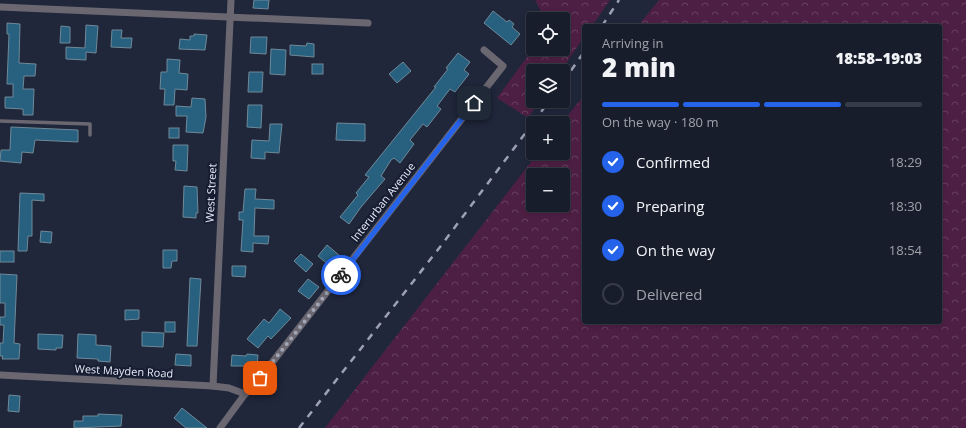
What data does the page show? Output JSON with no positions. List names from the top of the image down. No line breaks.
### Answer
{"streets":{"street":["West Street","Interurban Avenue","West Mayden Road"]},"crossings":[["West Street","West Mayden Road"],["Interurban Avenue","West Mayden Road"]],"page":{"map_buttons":["+","−"],"heading":["2 min","Arriving in","18:58–19:03"],"bar":"On the way · 180 m","list":[["Confirmed","18:29"],["Preparing","18:30"],["On the way","18:54"],"Delivered"]}}
